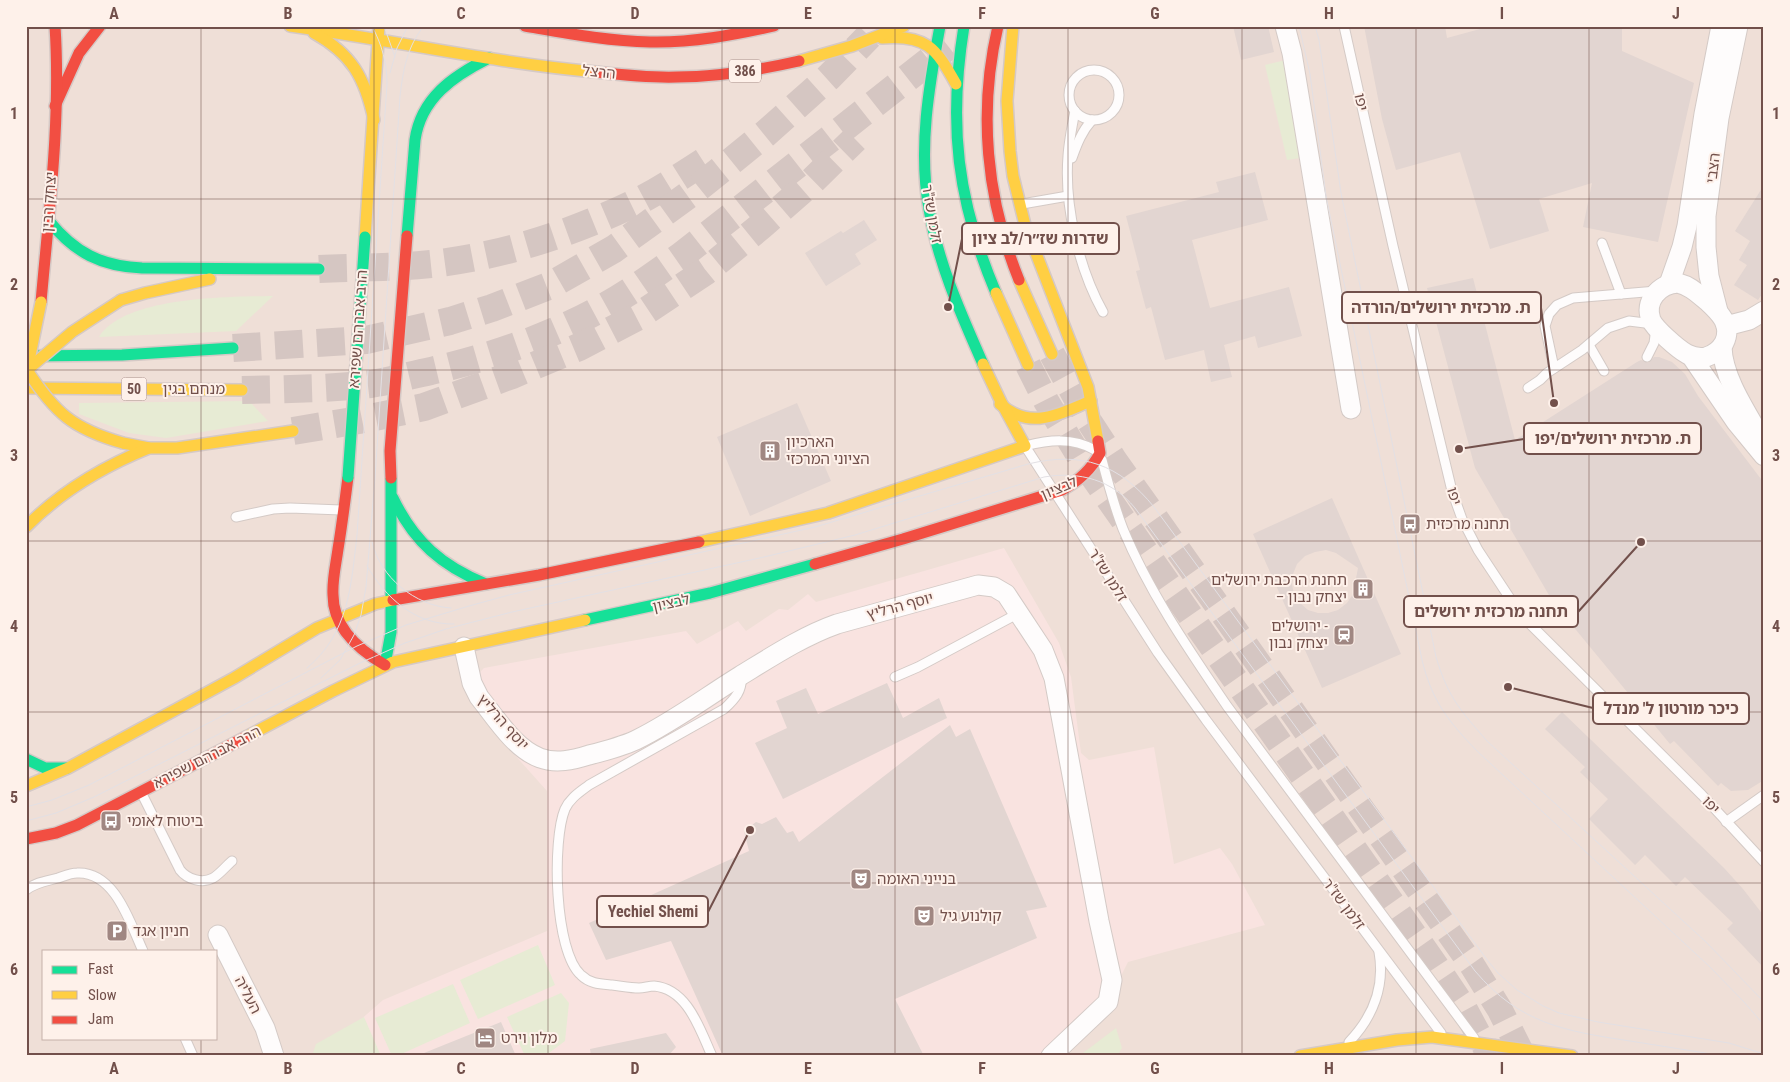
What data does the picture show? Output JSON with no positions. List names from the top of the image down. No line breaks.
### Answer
{"streets":{"main road":["386","הרצל","יצחק רבין","זלמן שז\"ר","הרב אברהם שפירא","50","מנחם בגין","לבציון"],"street":["הצבי","יוסף הרליץ","העליה"],"lane":["יפו"]},"crossings":[["הרצל","הרב אברהם שפירא"],["זלמן שז\"ר","לבציון"],["הרב אברהם שפירא","לבציון"],["לבציון","יוסף הרליץ"]],"places":{"other":["שדרות שז״ר/לב ציון","ת. מרכזית ירושלים/הורדה","ת. מרכזית ירושלים/יפו","תחנה מרכזית ירושלים","כיכר מורטון ל' מנדל","Yechiel Shemi"],"building":["הארכיון הציוני המרכזי","תחנת הרכבת ירושלים – יצחק נבון"],"bus stop":["תחנה מרכזית","ביטוח לאומי"],"station":["ירושלים - יצחק נבון"],"theatre":["בנייני האומה","קולנוע גיל"],"parking":["חניון אגד"],"hotel":["מלון וירט"]},"legend":["Fast","Slow","Jam"],"grid":{"columns":["A","B","C","D","E","F","G","H","I","J"],"rows":["1","2","3","4","5","6"]}}
